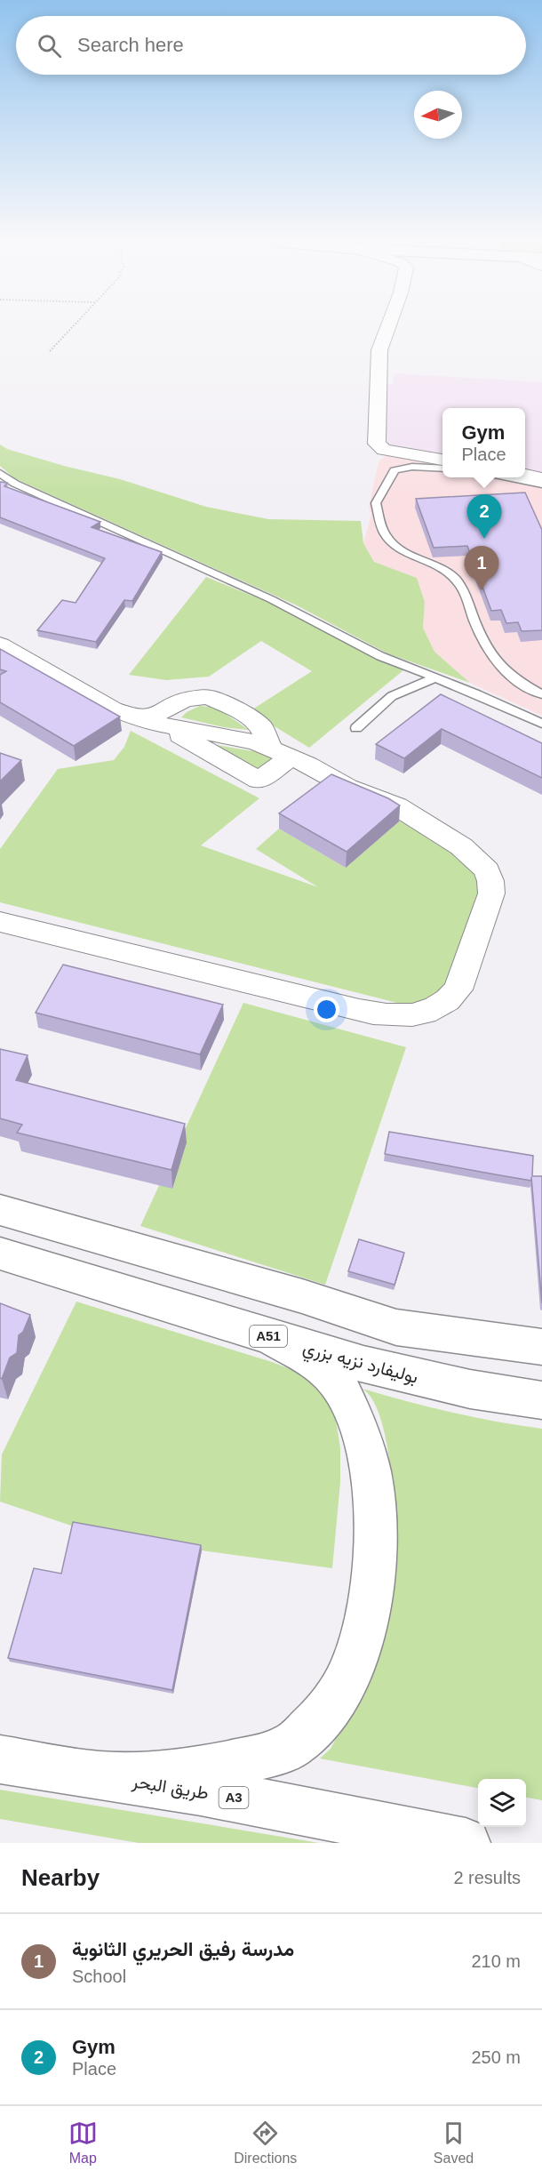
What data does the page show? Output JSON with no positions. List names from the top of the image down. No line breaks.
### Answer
{"streets":{"main road":["A51","بوليفارد نزيه بزري","طريق البحر","A3"]},"north":"left","page":{"search":"Search here","popup":["Gym","Place"],"pins":["2","1"],"heading":["Nearby","2 results"],"list":[{"mark":"1","name":"مدرسة رفيق الحريري الثانوية","note":"School","value":"210 m"},{"mark":"2","name":"Gym","note":"Place","value":"250 m"}],"nav":["Map","Directions","Saved"]}}
